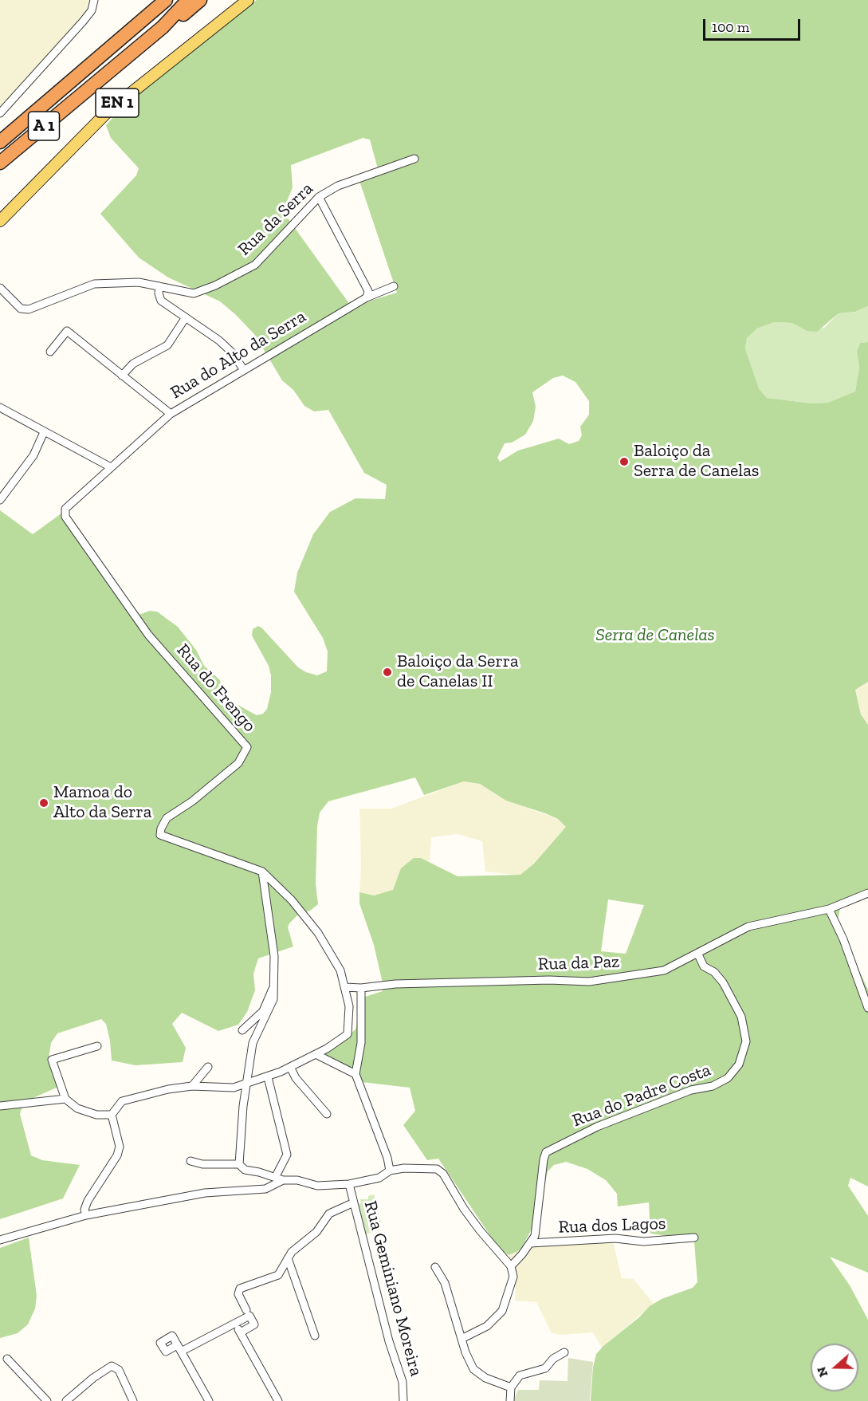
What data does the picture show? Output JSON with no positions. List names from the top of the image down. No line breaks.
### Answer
{"streets":{"highway":["A 1"],"main road":["EN 1"],"street":["Rua da Serra","Rua do Alto da Serra","Rua do Frengo","Rua da Paz","Rua do Padre Costa","Rua dos Lagos","Rua Geminiano Moreira"]},"crossings":[["Rua do Alto da Serra","Rua do Frengo"],["Rua do Frengo","Rua da Paz"],["Rua da Paz","Rua do Padre Costa"],["Rua do Padre Costa","Rua dos Lagos"]],"parks":["Serra de Canelas"],"places":["Baloiço da Serra de Canelas","Baloiço da Serra de Canelas II","Mamoa do Alto da Serra"],"scale_bar":"100 m","north":"left"}
